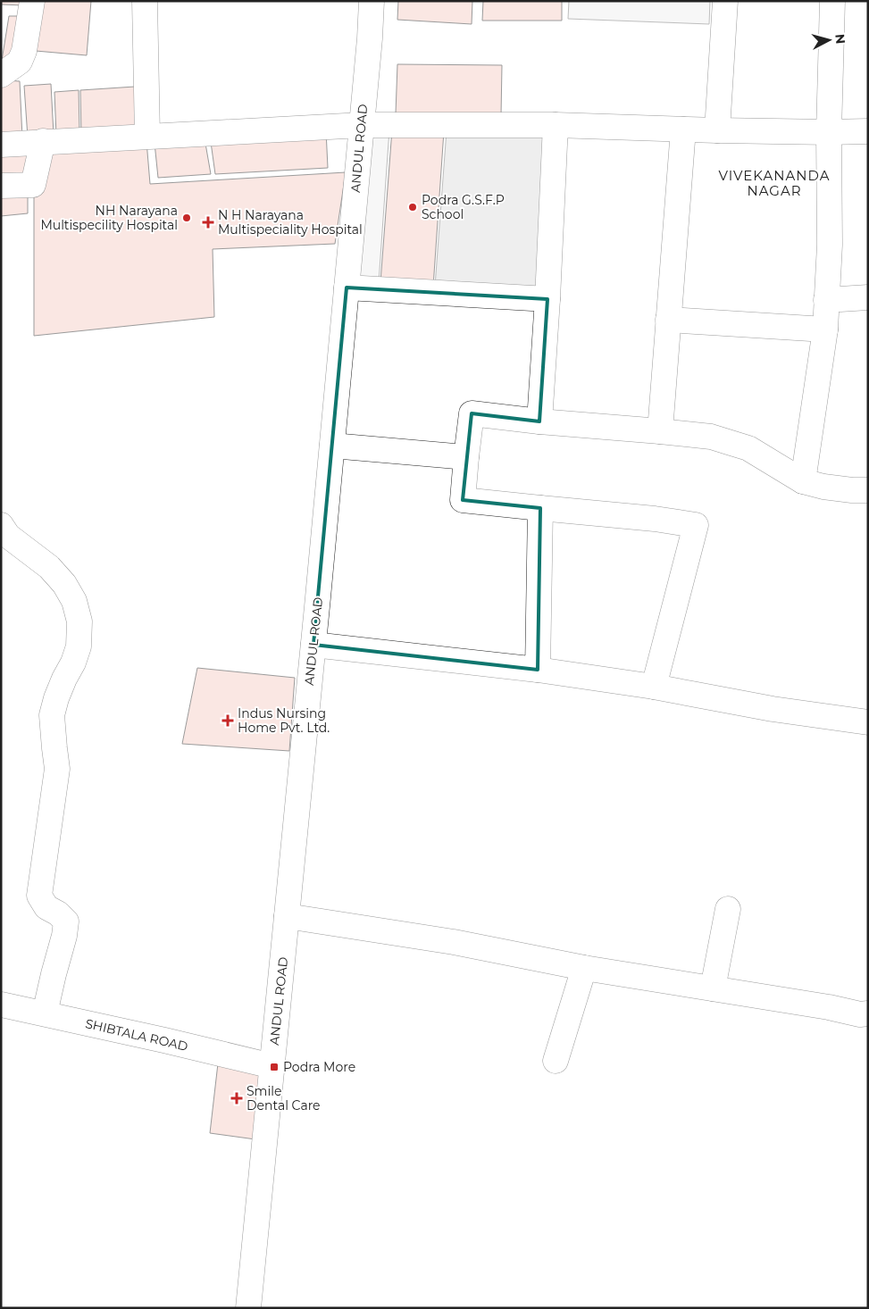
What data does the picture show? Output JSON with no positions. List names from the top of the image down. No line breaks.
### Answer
{"streets":{"street":["ANDUL ROAD","SHIBTALA ROAD"]},"crossings":[["ANDUL ROAD","SHIBTALA ROAD"]],"districts":["VIVEKANANDA NAGAR"],"places":{"other":["Podra G.S.F.P School","NH Narayana Multispecility Hospital"],"health":["N H Narayana Multispeciality Hospital","Indus Nursing Home Pvt. Ltd.","Smile Dental Care"],"transit":["Podra More"]},"north":"right"}
